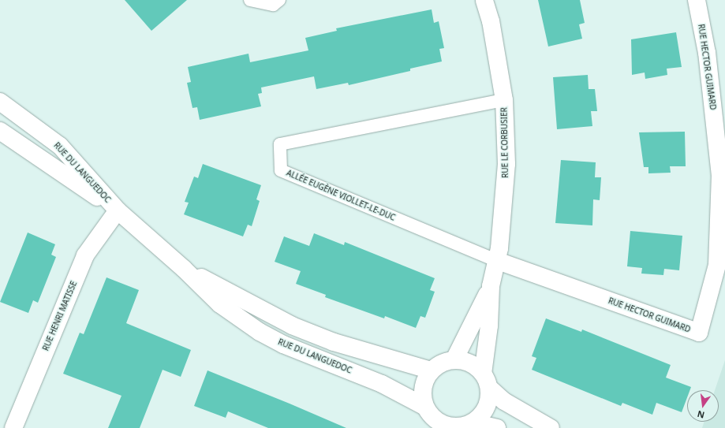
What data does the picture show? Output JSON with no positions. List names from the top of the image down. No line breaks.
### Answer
{"streets":{"street":["RUE HECTOR GUIMARD","RUE LE CORBUSIER","RUE DU LANGUEDOC","RUE HENRI MATISSE"],"lane":["ALLÉE EUGÈNE VIOLLET-LE-DUC"]},"crossings":[["RUE HECTOR GUIMARD","RUE LE CORBUSIER"],["RUE HECTOR GUIMARD","ALLÉE EUGÈNE VIOLLET-LE-DUC"],["RUE LE CORBUSIER","RUE DU LANGUEDOC"],["RUE LE CORBUSIER","ALLÉE EUGÈNE VIOLLET-LE-DUC"],["RUE DU LANGUEDOC","RUE HENRI MATISSE"]],"north":"bottom"}
